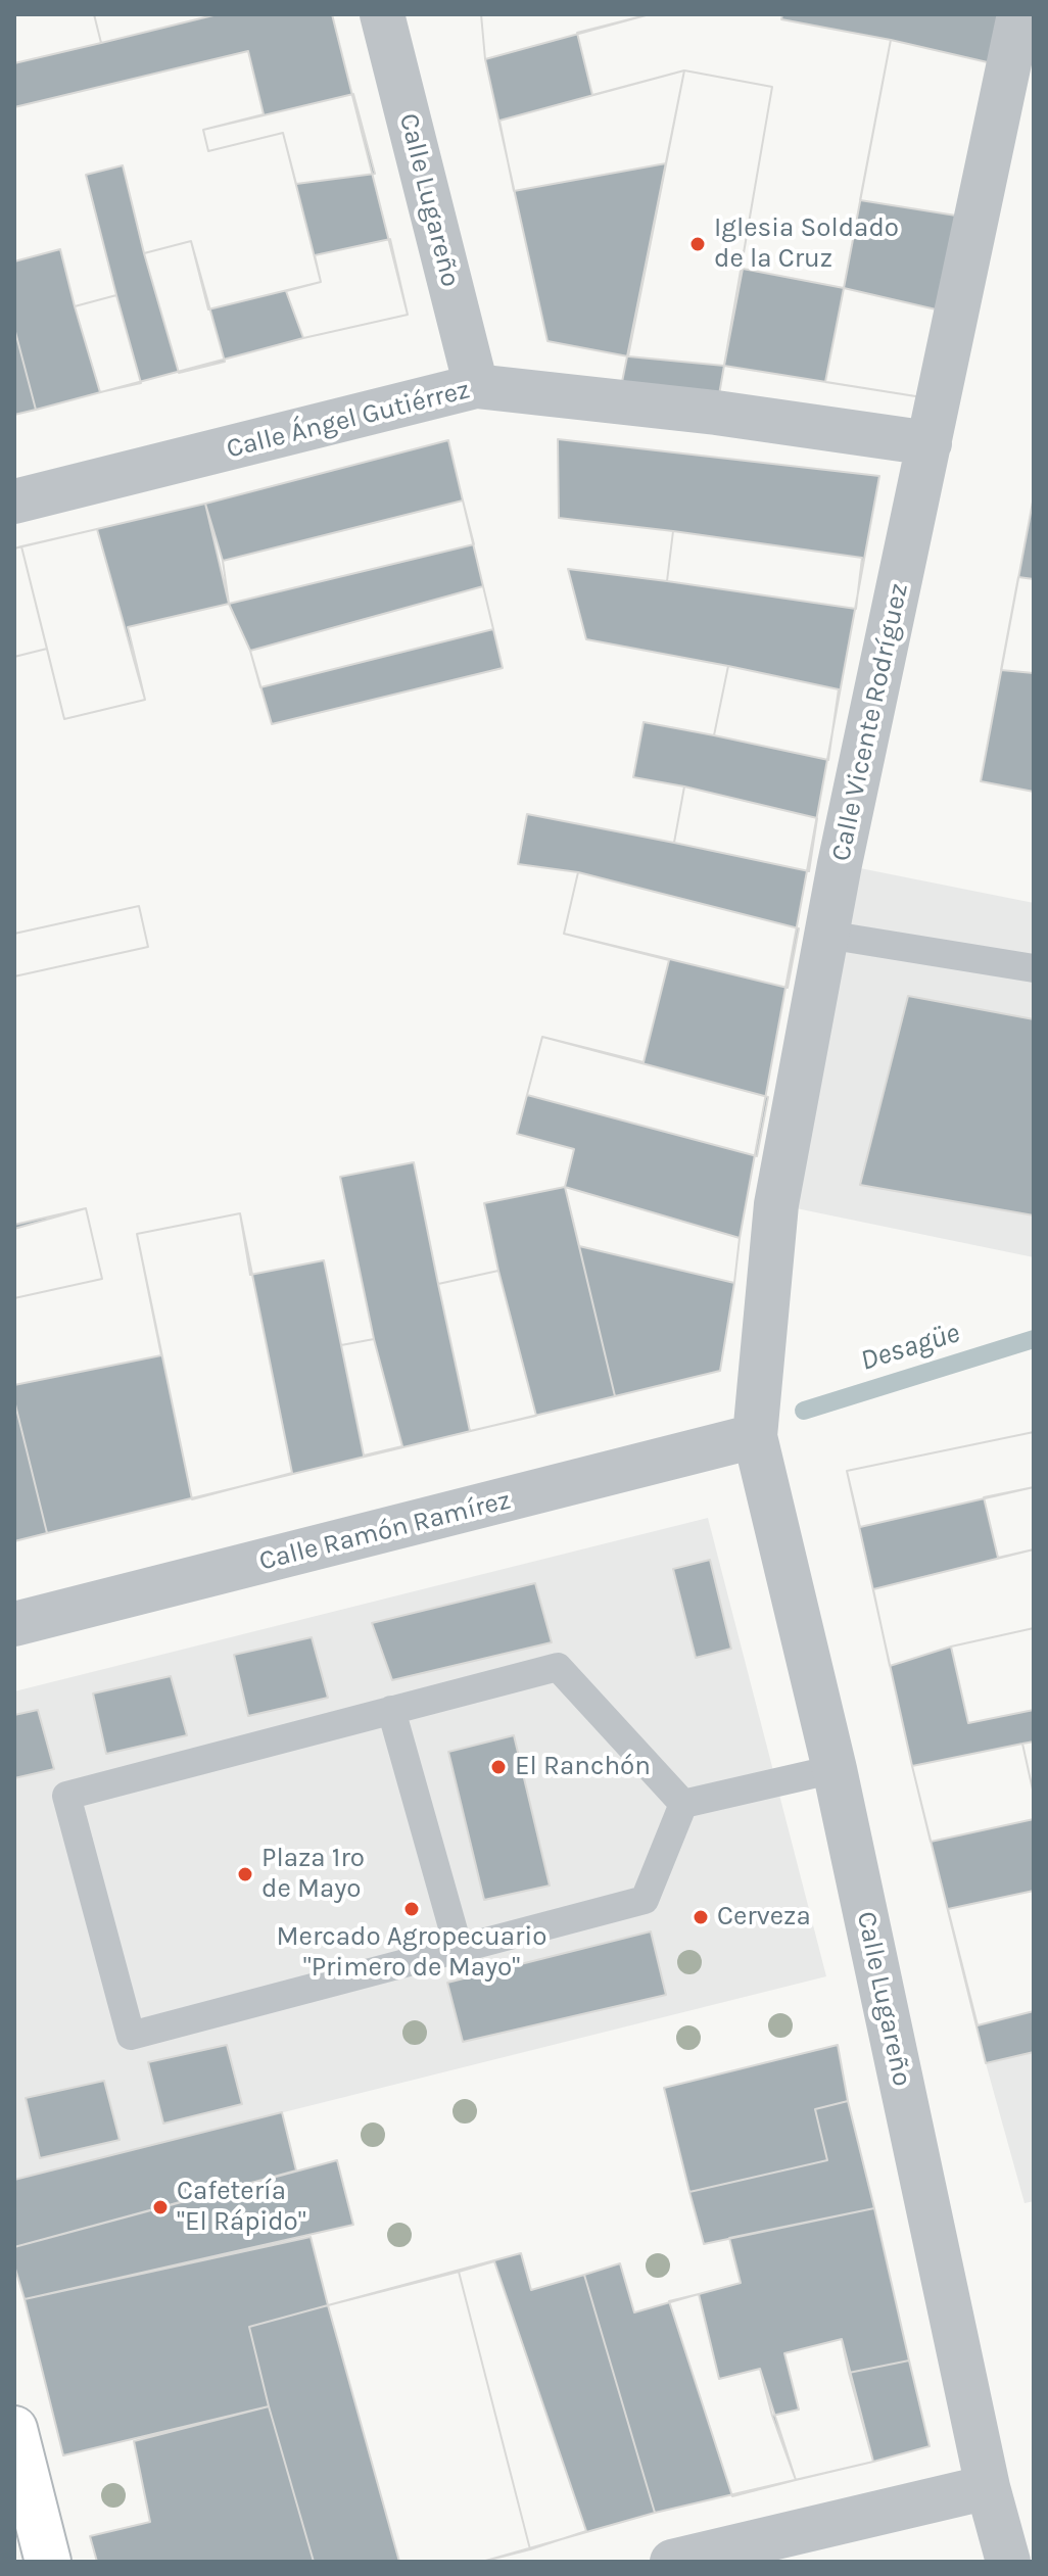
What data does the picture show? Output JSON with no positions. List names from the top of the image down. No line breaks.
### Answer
{"streets":{"street":["Calle Lugareño","Calle Ángel Gutiérrez","Calle Vicente Rodríguez","Calle Ramón Ramírez"]},"crossings":[["Calle Lugareño","Calle Ángel Gutiérrez"],["Calle Lugareño","Calle Vicente Rodríguez"],["Calle Lugareño","Calle Ramón Ramírez"],["Calle Ángel Gutiérrez","Calle Vicente Rodríguez"],["Calle Vicente Rodríguez","Calle Ramón Ramírez"]],"water":["Desagüe"],"places":["Iglesia Soldado de la Cruz","El Ranchón","Plaza 1ro de Mayo","Mercado Agropecuario \"Primero de Mayo\"","Cerveza","Cafetería \"El Rápido\""]}
